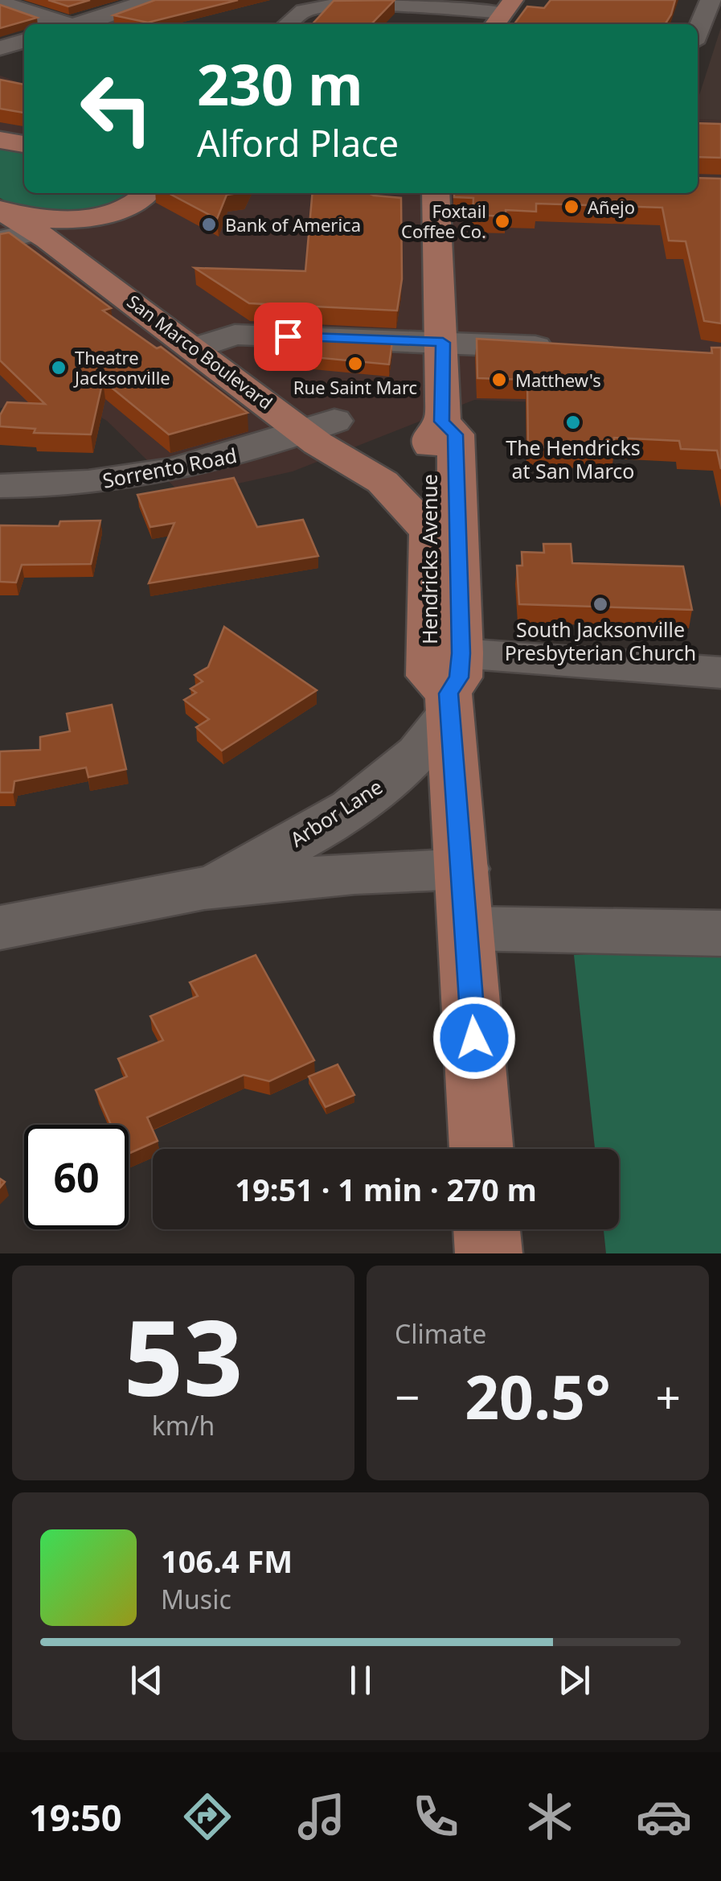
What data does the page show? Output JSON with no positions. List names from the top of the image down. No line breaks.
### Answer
{"streets":{"main road":["San Marco Boulevard","Hendricks Avenue"],"street":["Sorrento Road","Arbor Lane"]},"crossings":[["San Marco Boulevard","Sorrento Road"],["San Marco Boulevard","Hendricks Avenue"],["Hendricks Avenue","Arbor Lane"]],"places":["Añejo","Foxtail Coffee Co.","Bank of America","Rue Saint Marc","Theatre Jacksonville","Matthew's","The Hendricks at San Marco","South Jacksonville Presbyterian Church"],"page":{"turn":["230 m","Alford Place"],"limit":"60","trip":"19:51 · 1 min · 270 m","tile":[["53","km/h"],"Climate"],"heat":["−","20.5°","+"],"song":["106.4 FM","Music"],"tabs":"19:50"}}
